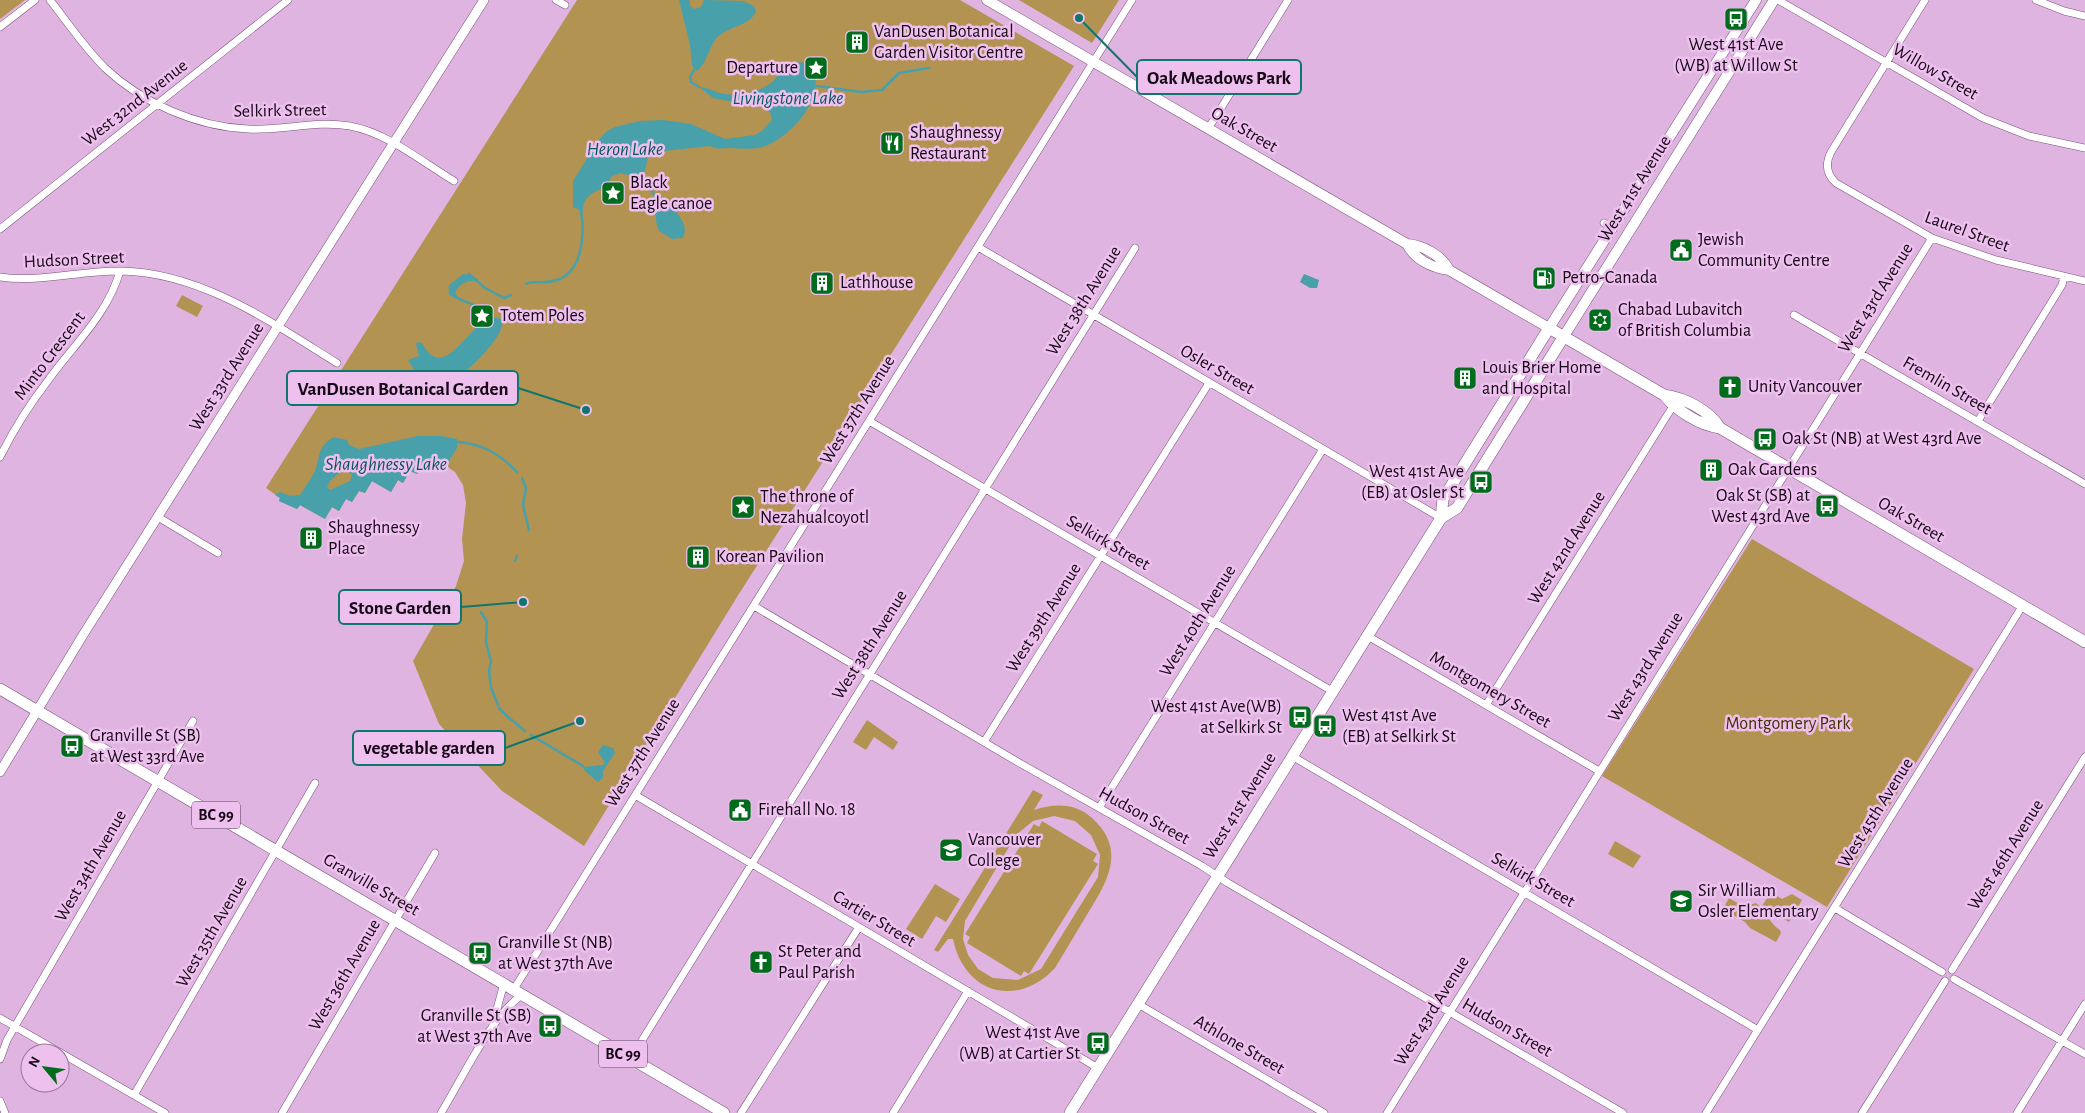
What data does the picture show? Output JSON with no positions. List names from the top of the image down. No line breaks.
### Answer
{"streets":{"main road":["Oak Street","West 41st Avenue","BC 99","Granville Street"],"street":["Willow Street","West 32nd Avenue","Selkirk Street","Laurel Street","Hudson Street","West 43rd Avenue","West 38th Avenue","Minto Crescent","Osler Street","West 33rd Avenue","Fremlin Street","West 37th Avenue","West 42nd Avenue","West 39th Avenue","West 40th Avenue","Montgomery Street","West 45th Avenue","West 46th Avenue","West 34th Avenue","Cartier Street","West 35th Avenue","West 36th Avenue","Athlone Street"]},"crossings":[["Willow Street","Laurel Street"],["West 32nd Avenue","Selkirk Street"],["Selkirk Street","West 41st Avenue"],["Selkirk Street","West 43rd Avenue"],["Selkirk Street","West 38th Avenue"],["Selkirk Street","West 33rd Avenue"],["Selkirk Street","West 37th Avenue"],["Selkirk Street","West 39th Avenue"],["Selkirk Street","West 40th Avenue"],["Selkirk Street","West 45th Avenue"],["Oak Street","West 41st Avenue"],["Oak Street","West 43rd Avenue"],["Oak Street","West 37th Avenue"],["Oak Street","West 42nd Avenue"],["Oak Street","West 45th Avenue"],["West 41st Avenue","Hudson Street"],["West 41st Avenue","Osler Street"],["West 41st Avenue","Montgomery Street"],["West 41st Avenue","Cartier Street"],["West 41st Avenue","Athlone Street"],["Laurel Street","West 43rd Avenue"],["Hudson Street","West 43rd Avenue"],["Hudson Street","West 38th Avenue"],["Hudson Street","Minto Crescent"],["Hudson Street","West 33rd Avenue"],["Hudson Street","West 37th Avenue"],["Hudson Street","West 39th Avenue"],["Hudson Street","West 40th Avenue"],["West 43rd Avenue","Fremlin Street"],["West 43rd Avenue","Montgomery Street"],["West 38th Avenue","Osler Street"],["West 38th Avenue","Granville Street"],["West 38th Avenue","Cartier Street"],["Osler Street","West 37th Avenue"],["Osler Street","West 39th Avenue"],["Osler Street","West 40th Avenue"],["West 33rd Avenue","Granville Street"],["West 37th Avenue","Granville Street"],["West 37th Avenue","Cartier Street"],["West 42nd Avenue","Montgomery Street"],["West 34th Avenue","Granville Street"],["Granville Street","West 35th Avenue"],["Granville Street","West 36th Avenue"]],"water":["Livingstone Lake","Heron Lake","Shaughnessy Lake"],"parks":["Montgomery Park"],"places":{"other":["Oak Meadows Park","VanDusen Botanical Garden","Stone Garden","vegetable garden"],"bus stop":["West 41st Ave (WB) at Willow St","Oak St (NB) at West 43rd Ave","West 41st Ave (EB) at Osler St","Oak St (SB) at West 43rd Ave","West 41st Ave(WB) at Selkirk St","West 41st Ave (EB) at Selkirk St","Granville St (SB) at West 33rd Ave","Granville St (NB) at West 37th Ave","Granville St (SB) at West 37th Ave","West 41st Ave (WB) at Cartier St"],"building":["VanDusen Botanical Garden Visitor Centre","Lathhouse","Louis Brier Home and Hospital","Oak Gardens","Shaughnessy Place","Korean Pavilion"],"place":["Departure","Black Eagle canoe","Totem Poles","The throne of Nezahualcoyotl"],"restaurant":["Shaughnessy Restaurant"],"public building":["Jewish Community Centre","Firehall No. 18"],"fuel station":["Petro-Canada"],"synagogue":["Chabad Lubavitch of British Columbia"],"church":["Unity Vancouver","St Peter and Paul Parish"],"school or university":["Vancouver College","Sir William Osler Elementary"]},"north":"top left"}
